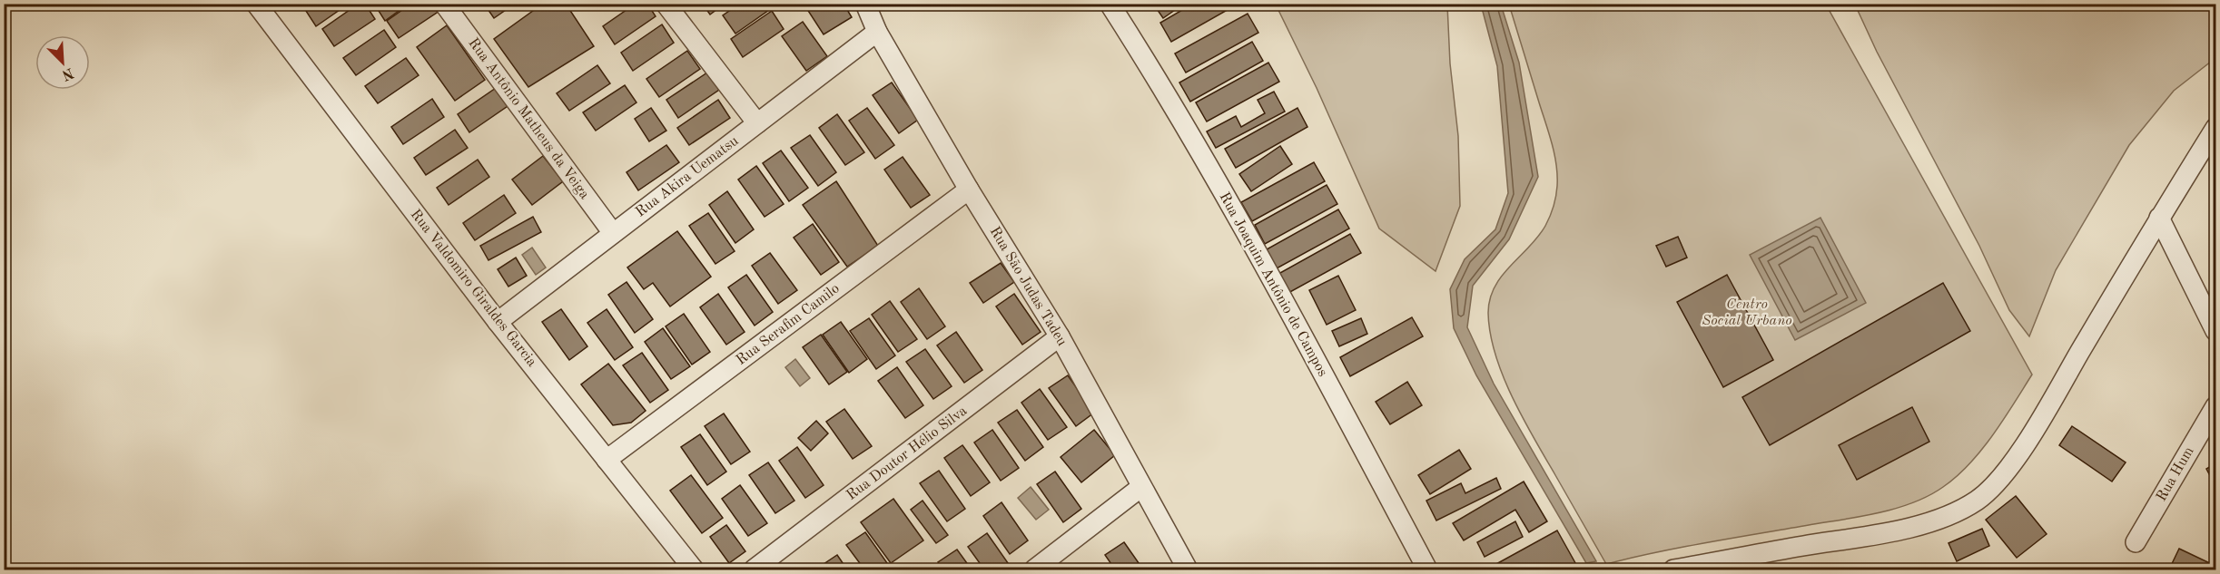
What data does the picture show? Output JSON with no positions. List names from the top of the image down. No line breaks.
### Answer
{"streets":{"street":["Rua Antônio Matheus da Veiga","Rua Akira Uematsu","Rua Joaquim Antônio de Campos","Rua São Judas Tadeu","Rua Valdomiro Giraldes Garcia","Rua Serafim Camilo","Rua Doutor Hélio Silva","Rua Hum"]},"crossings":[["Rua Antônio Matheus da Veiga","Rua Akira Uematsu"],["Rua Akira Uematsu","Rua São Judas Tadeu"],["Rua Akira Uematsu","Rua Valdomiro Giraldes Garcia"],["Rua São Judas Tadeu","Rua Serafim Camilo"],["Rua São Judas Tadeu","Rua Doutor Hélio Silva"],["Rua Valdomiro Giraldes Garcia","Rua Serafim Camilo"]],"parks":["Centro Social Urbano"],"north":"bottom right"}
